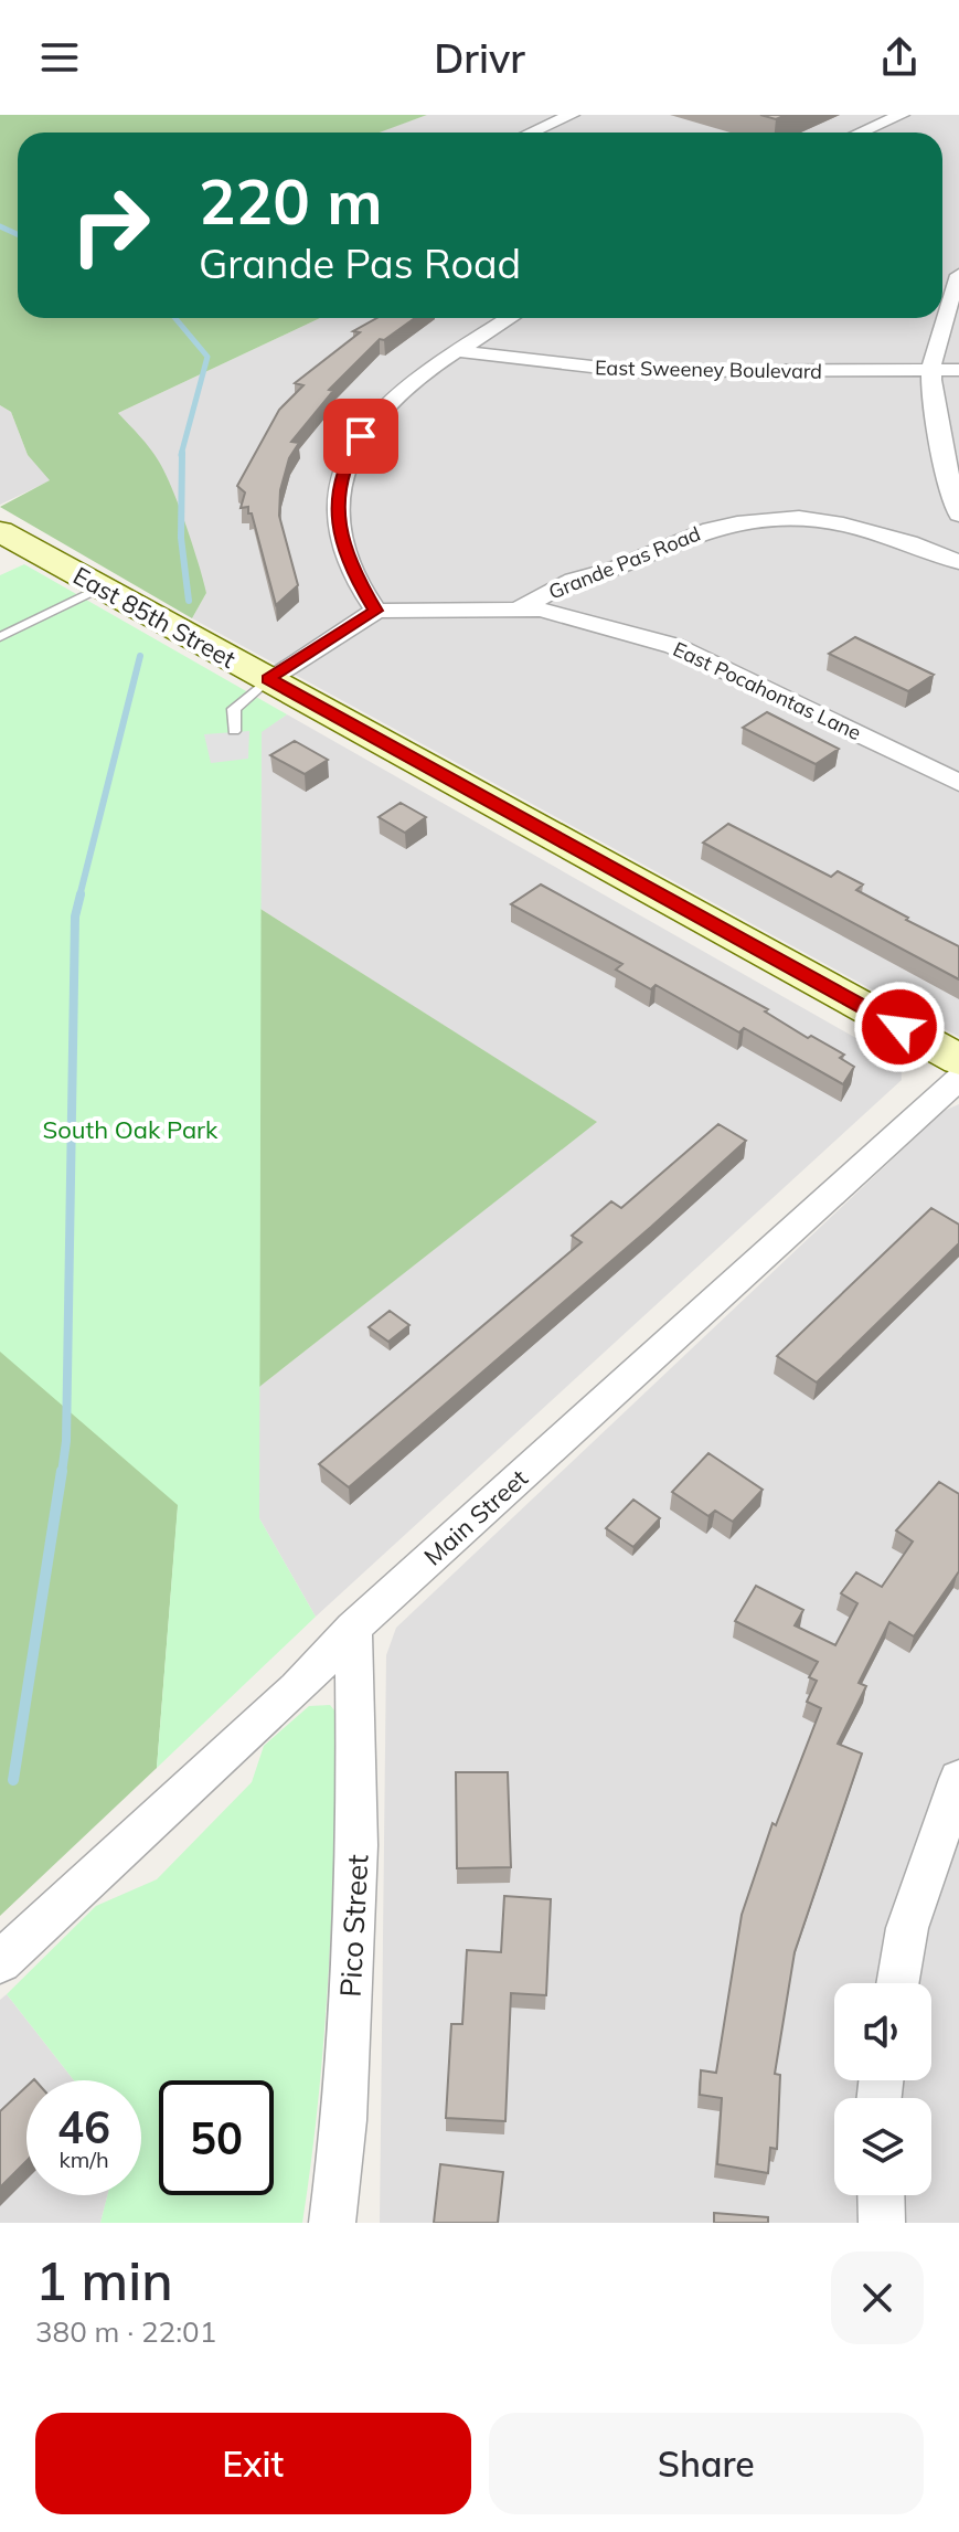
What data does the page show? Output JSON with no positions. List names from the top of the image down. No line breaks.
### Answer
{"streets":{"main road":["East 85th Street"],"street":["East Sweeney Boulevard","Grande Pas Road","East Pocahontas Lane","Main Street","Pico Street"]},"crossings":[["Grande Pas Road","East Pocahontas Lane"],["Main Street","Pico Street"]],"parks":["South Oak Park"],"page":{"header":"Drivr","turn":["220 m","Grande Pas Road"],"speed":"46 km/h","limit":"50","heading":["1 min","380 m · 22:01"],"buttons":["Exit","Share"]}}
